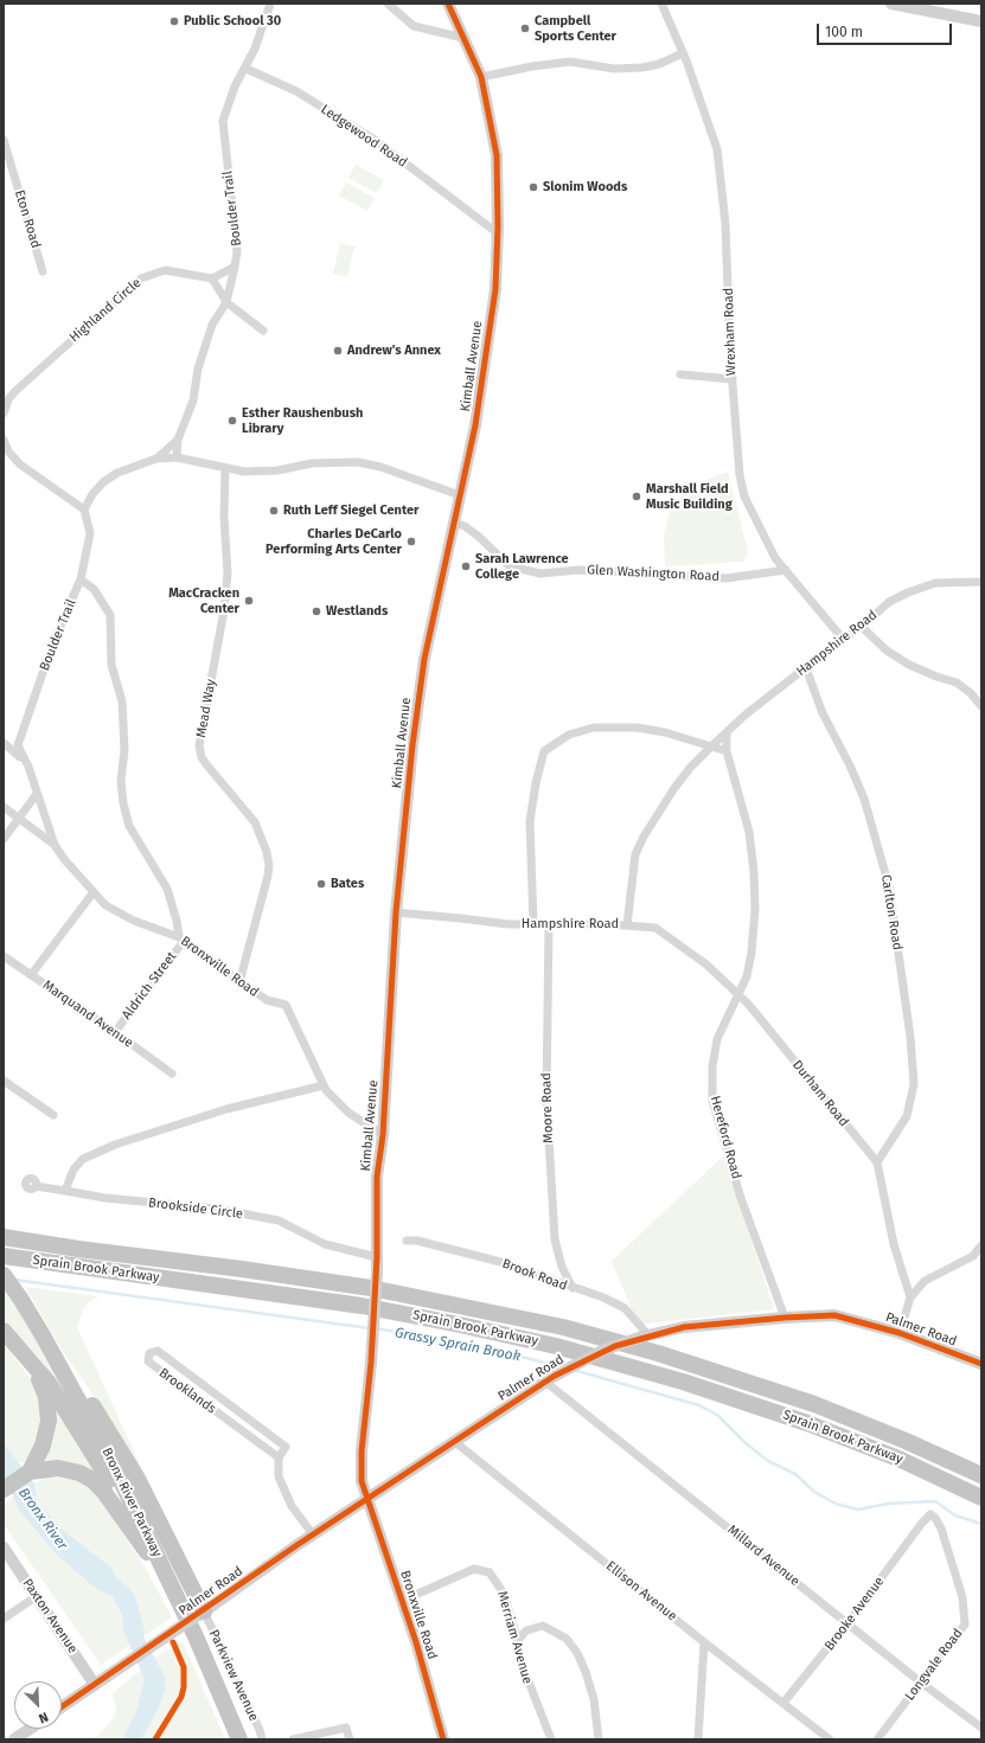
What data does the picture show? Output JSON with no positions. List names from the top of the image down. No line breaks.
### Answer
{"streets":{"highway":["Sprain Brook Parkway","Bronx River Parkway"],"street":["Ledgewood Road","Boulder Trail","Eton Road","Highland Circle","Wrexham Road","Kimball Avenue","Glen Washington Road","Hampshire Road","Mead Way","Carlton Road","Bronxville Road","Aldrich Street","Marquand Avenue","Durham Road","Moore Road","Hereford Road","Brookside Circle","Brook Road","Palmer Road","Brooklands","Millard Avenue","Ellison Avenue","Brooke Avenue","Paxton Avenue","Merriam Avenue","Longvale Road","Parkview Avenue"]},"crossings":[["Ledgewood Road","Boulder Trail"],["Ledgewood Road","Kimball Avenue"],["Boulder Trail","Bronxville Road"],["Wrexham Road","Glen Washington Road"],["Wrexham Road","Hampshire Road"],["Kimball Avenue","Glen Washington Road"],["Kimball Avenue","Hampshire Road"],["Kimball Avenue","Bronxville Road"],["Kimball Avenue","Brookside Circle"],["Kimball Avenue","Palmer Road"],["Hampshire Road","Carlton Road"],["Hampshire Road","Durham Road"],["Hampshire Road","Moore Road"],["Hampshire Road","Hereford Road"],["Mead Way","Bronxville Road"],["Carlton Road","Durham Road"],["Bronxville Road","Aldrich Street"],["Bronxville Road","Palmer Road"],["Bronxville Road","Merriam Avenue"],["Aldrich Street","Marquand Avenue"],["Durham Road","Hereford Road"],["Moore Road","Brook Road"],["Hereford Road","Palmer Road"],["Brook Road","Palmer Road"],["Palmer Road","Millard Avenue"],["Palmer Road","Ellison Avenue"],["Palmer Road","Paxton Avenue"],["Palmer Road","Parkview Avenue"],["Millard Avenue","Brooke Avenue"],["Millard Avenue","Longvale Road"],["Ellison Avenue","Brooke Avenue"],["Brooke Avenue","Longvale Road"]],"water":["Grassy Sprain Brook","Bronx River"],"places":["Public School 30","Campbell Sports Center","Slonim Woods","Andrew's Annex","Esther Raushenbush Library","Marshall Field Music Building","Ruth Leff Siegel Center","Charles DeCarlo Performing Arts Center","Sarah Lawrence College","MacCracken Center","Westlands","Bates"],"scale_bar":"100 m","north":"bottom right"}
